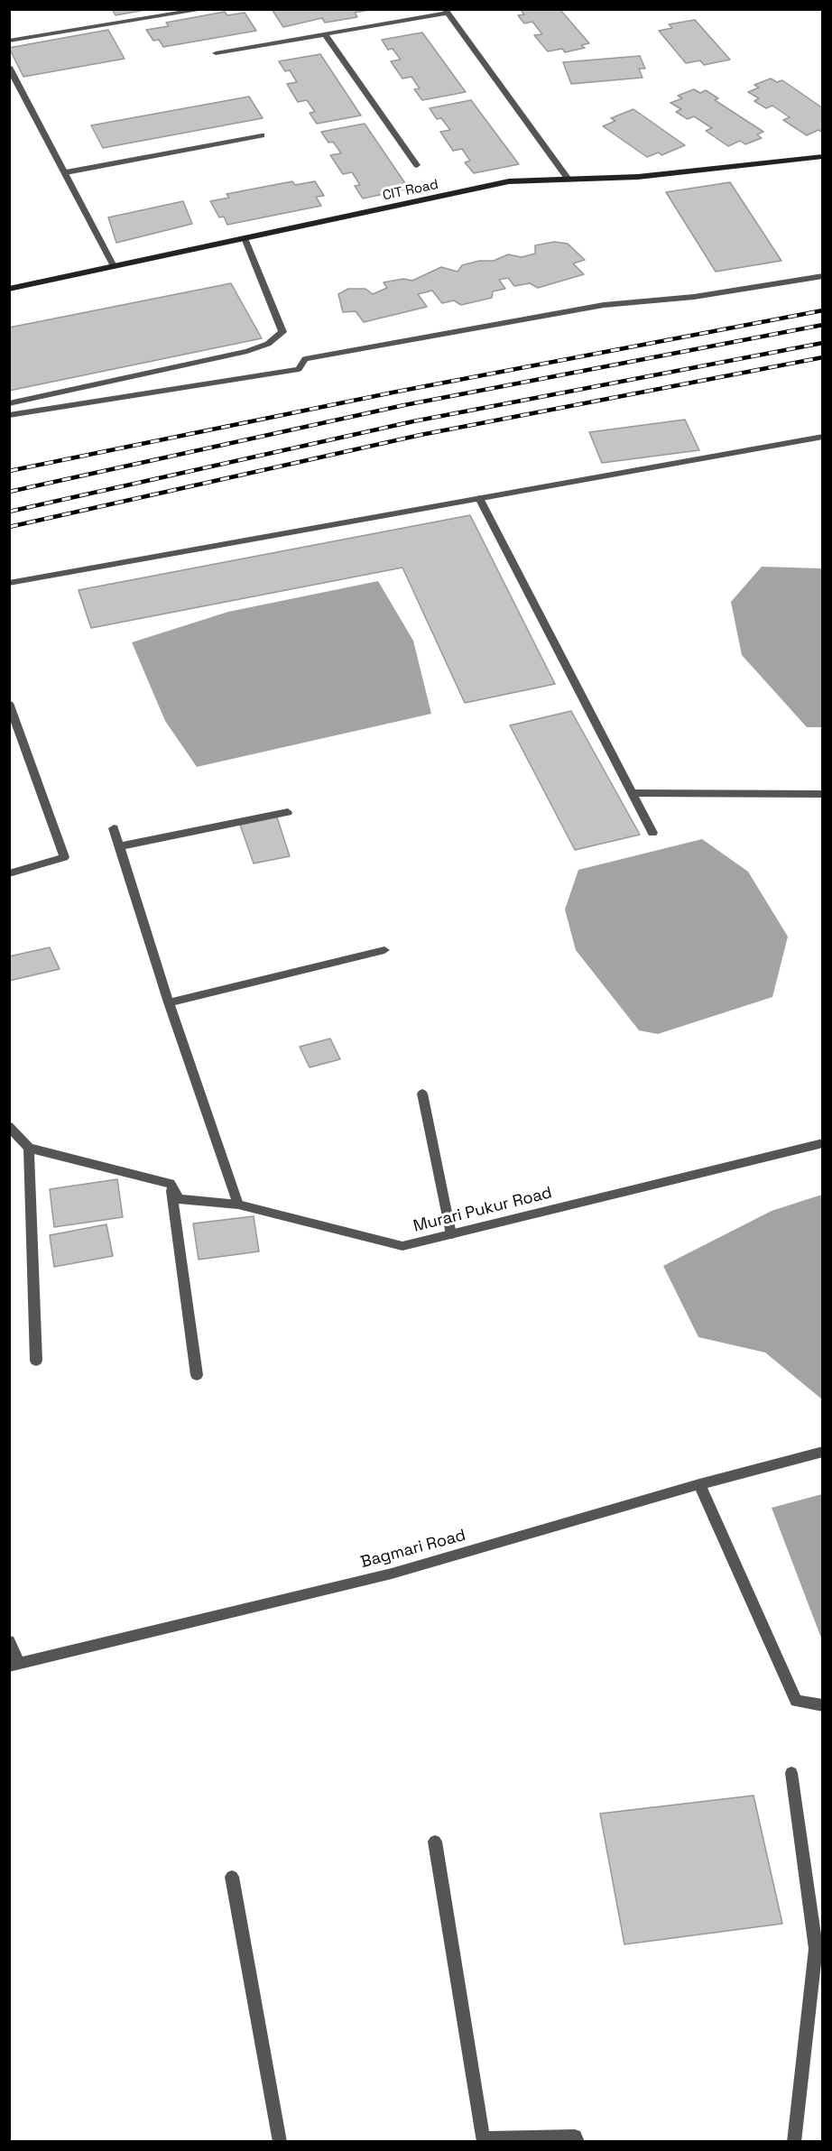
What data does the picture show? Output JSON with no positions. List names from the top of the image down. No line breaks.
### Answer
{"streets":{"street":["CIT Road","Murari Pukur Road","Bagmari Road"]}}
